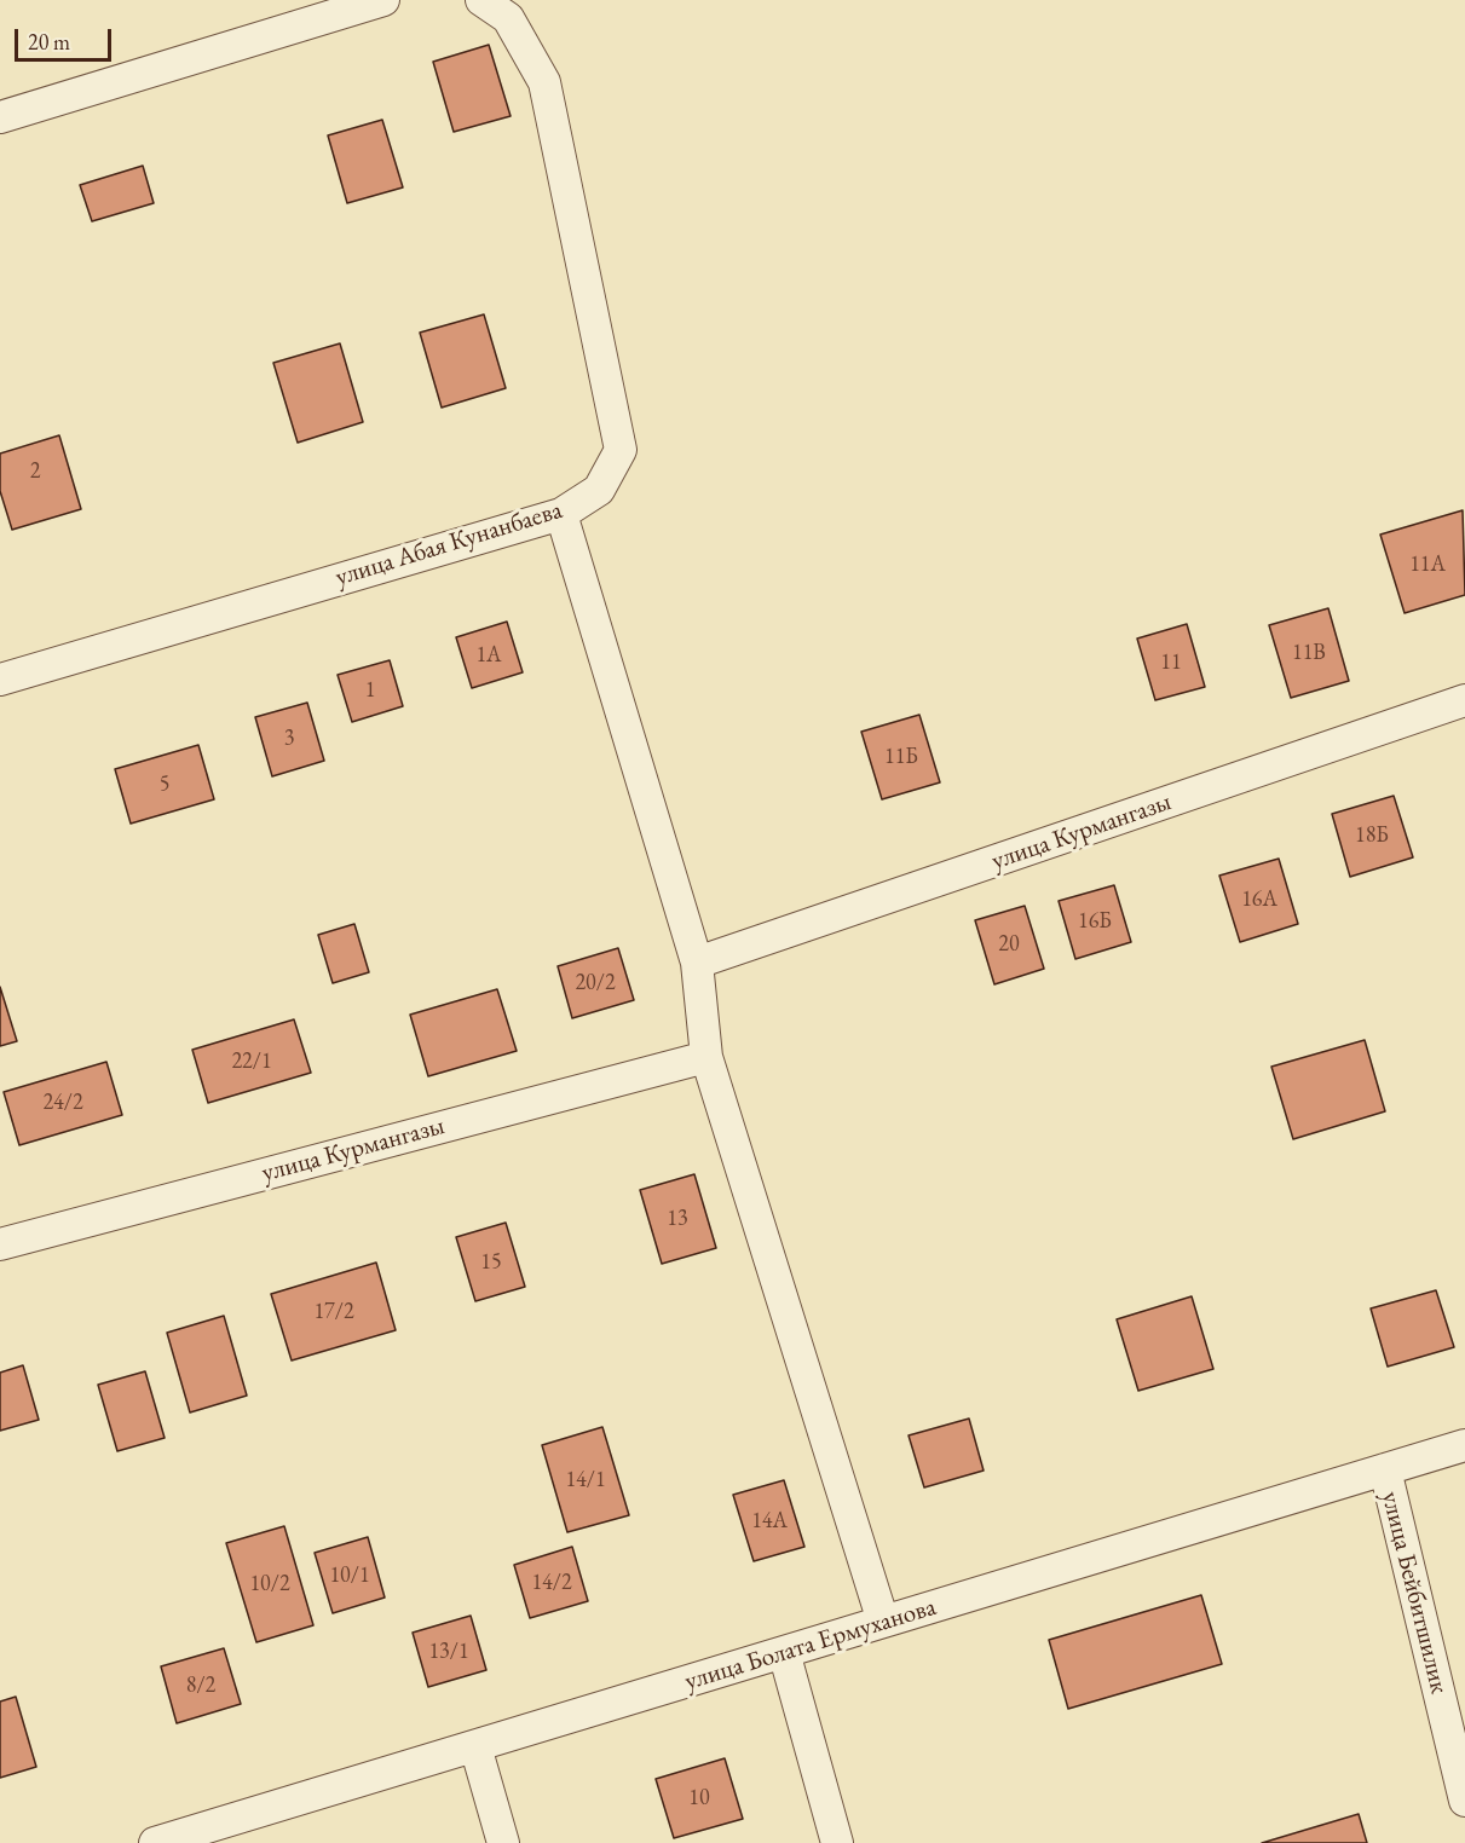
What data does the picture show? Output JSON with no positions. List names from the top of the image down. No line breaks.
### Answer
{"streets":{"street":["улица Абая Кунанбаева","улица Курмангазы","улица Бейбитшилик","улица Болата Ермуханова"]},"crossings":[["улица Бейбитшилик","улица Болата Ермуханова"]],"house_numbers":["2","11А","11В","1А","11","1","3","11Б","5","18Б","16А","16Б","20","20/2","22/1","24/2","13","15","17/2","14/1","14А","10/1","14/2","10/2","13/1","8/2","10"],"scale_bar":"20 m"}
